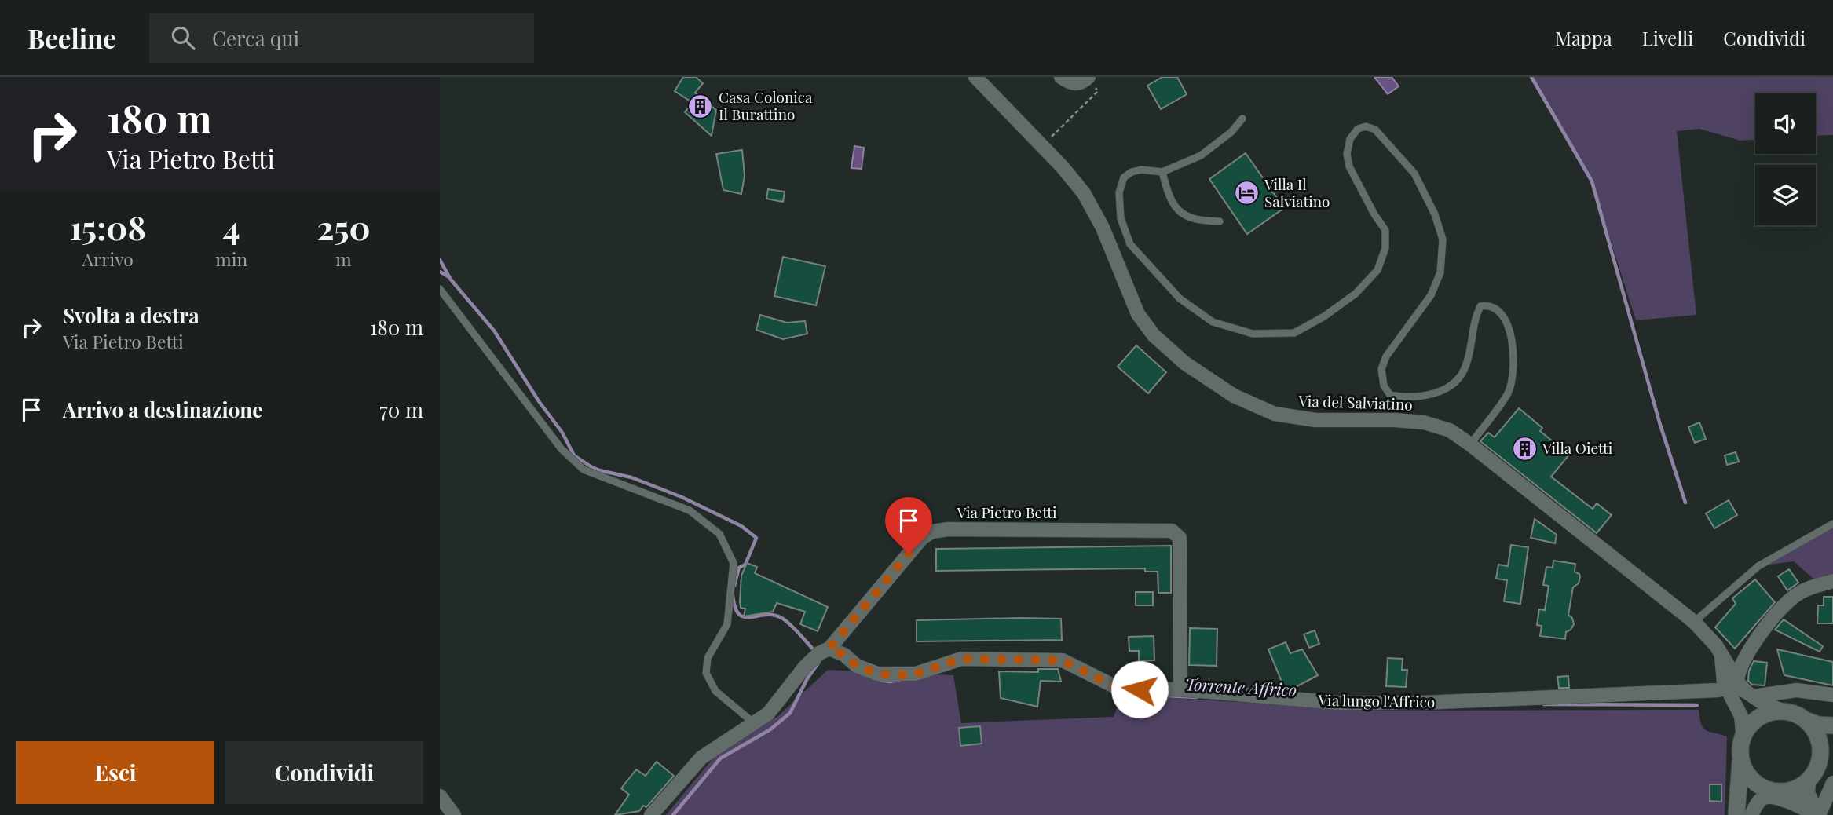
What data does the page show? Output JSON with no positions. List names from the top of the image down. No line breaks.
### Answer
{"streets":{"street":["Via del Salviatino","Via Pietro Betti","Via lungo l'Affrico"]},"crossings":[["Via del Salviatino","Via lungo l'Affrico"],["Via Pietro Betti","Via lungo l'Affrico"]],"water":["Torrente Affrico"],"places":{"building":["Casa Colonica Il Burattino","Villa Oietti"],"hotel":["Villa Il Salviatino"]},"page":{"header":"Beeline","search":"Cerca qui","nav":["Mappa","Livelli","Condividi"],"turn":["180 m","Via Pietro Betti"],"eta":["15:08","Arrivo","4","min","250","m"],"list":[{"name":"Svolta a destra","note":"Via Pietro Betti","value":"180 m"},{"name":"Arrivo a destinazione","value":"70 m"}],"buttons":["Esci","Condividi"]}}
